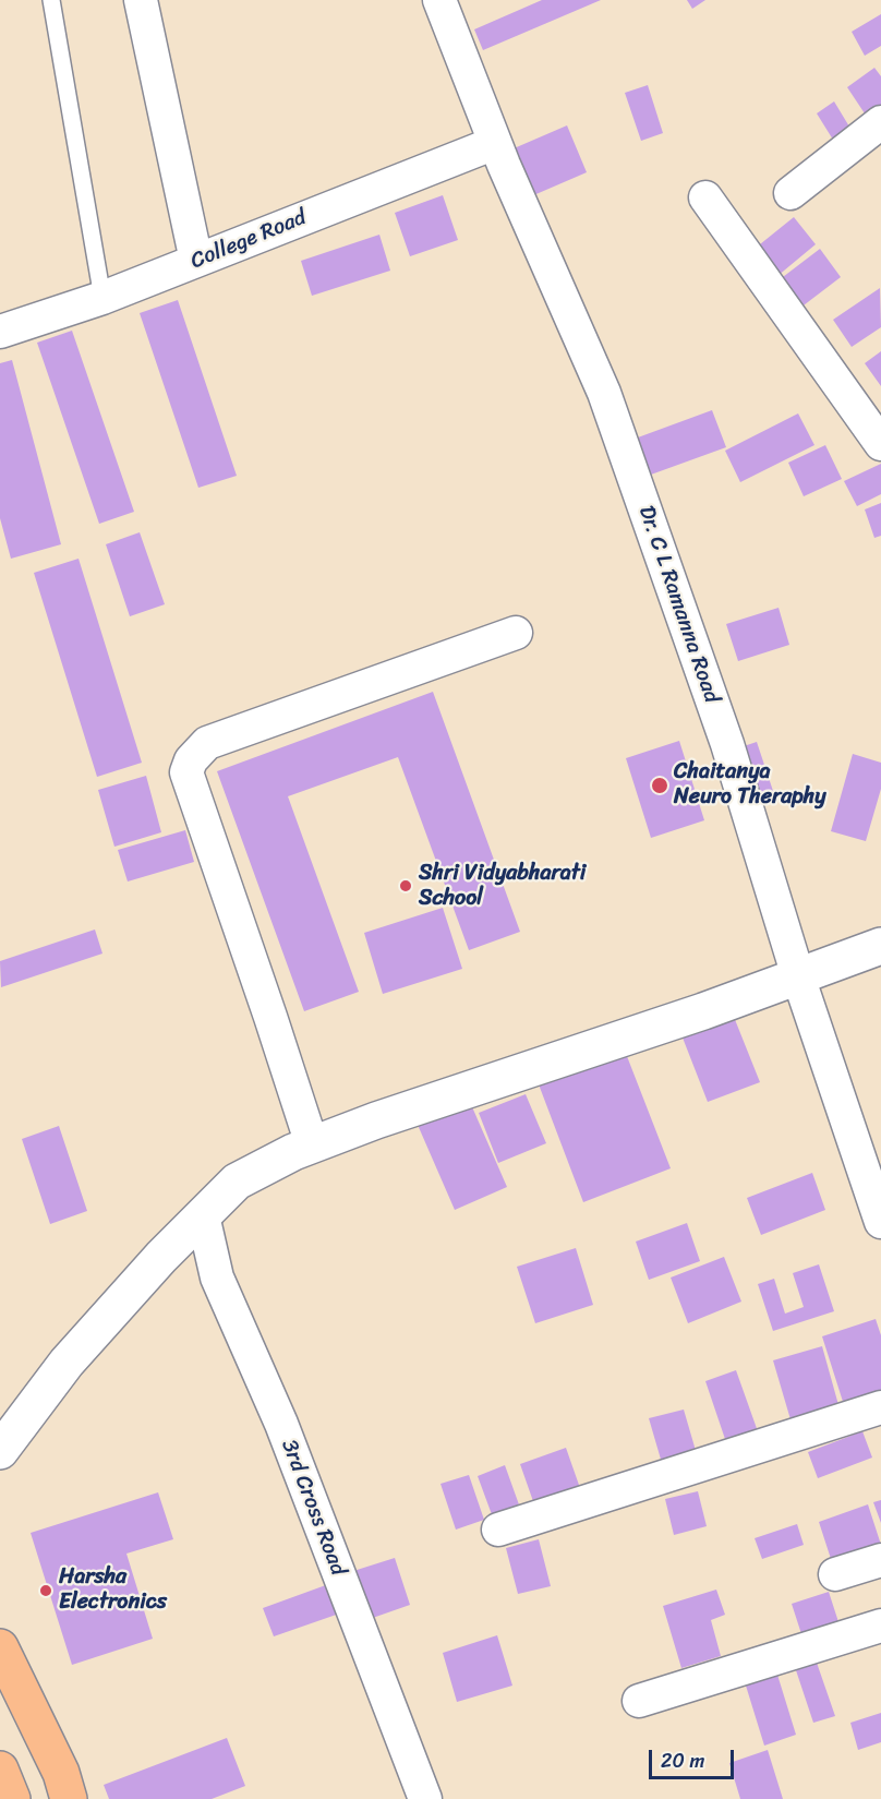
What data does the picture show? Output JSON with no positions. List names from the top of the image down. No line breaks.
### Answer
{"streets":{"street":["College Road","Dr. C L Ramanna Road","3rd Cross Road"]},"crossings":[["College Road","Dr. C L Ramanna Road"]],"places":["Chaitanya Neuro Theraphy","Shri Vidyabharati School","Harsha Electronics"],"scale_bar":"20 m"}
